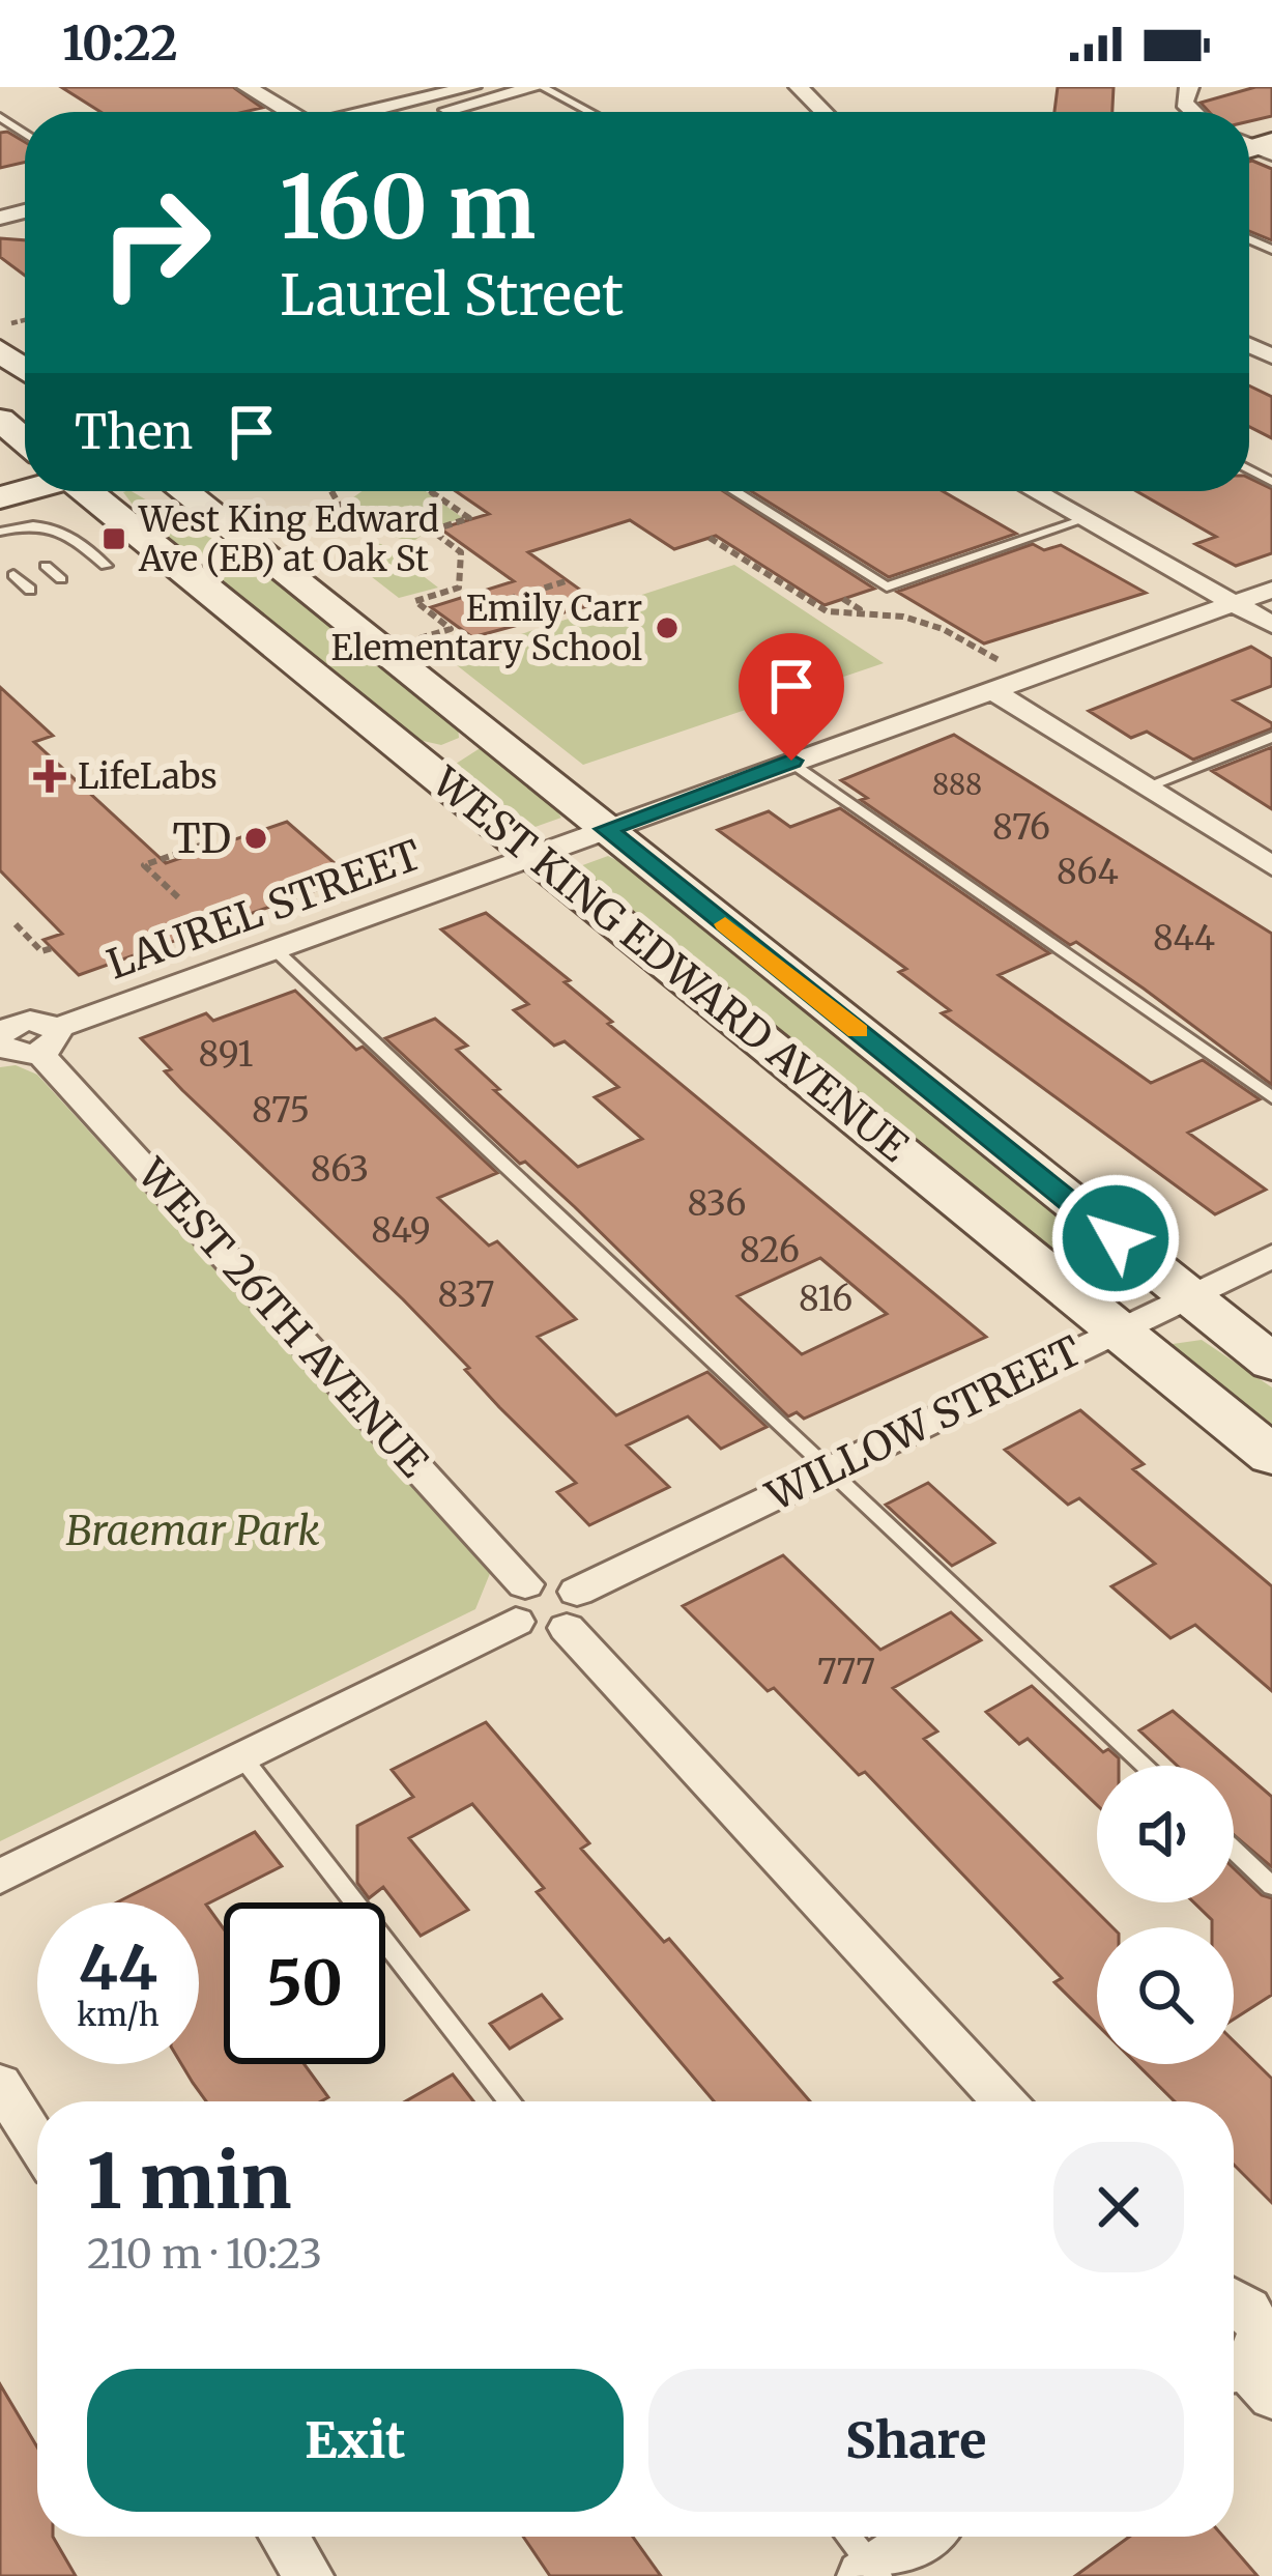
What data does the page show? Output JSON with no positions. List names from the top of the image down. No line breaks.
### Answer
{"streets":{"main road":["WEST KING EDWARD AVENUE"],"street":["LAUREL STREET","WEST 26TH AVENUE","WILLOW STREET"]},"crossings":[["LAUREL STREET","WEST KING EDWARD AVENUE"],["LAUREL STREET","WEST 26TH AVENUE"],["WEST KING EDWARD AVENUE","WILLOW STREET"]],"parks":["Braemar Park"],"places":{"transit":["West King Edward Ave (EB) at Oak St"],"other":["Emily Carr Elementary School","TD"],"health":["LifeLabs"]},"house_numbers":["888","876","864","844","891","875","863","836","849","826","837","816","777"],"page":{"status":"10:22","turn":["160 m","Laurel Street"],"then":"Then","speed":"44 km/h","limit":"50","heading":["1 min","210 m · 10:23"],"buttons":["Exit","Share"]}}
